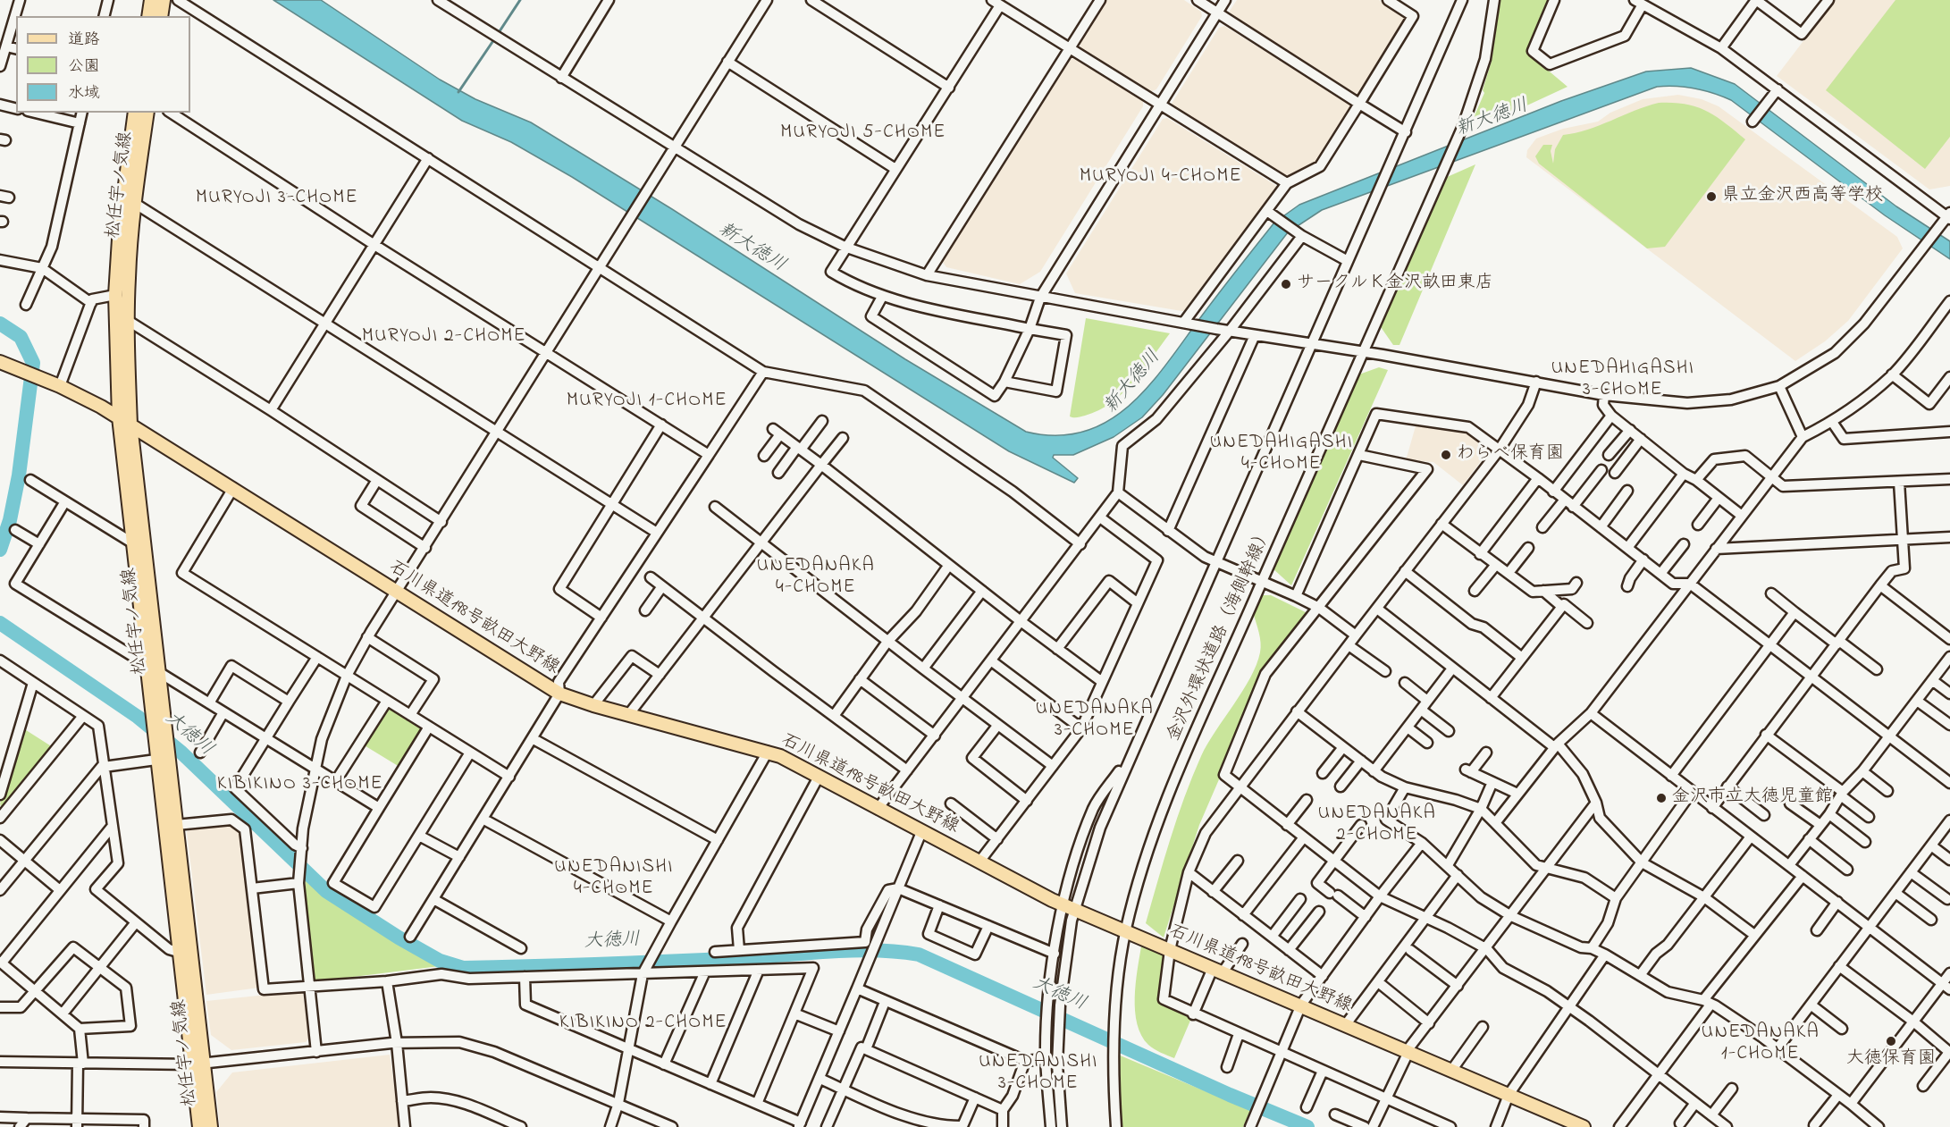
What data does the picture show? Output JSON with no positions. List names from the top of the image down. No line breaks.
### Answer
{"streets":{"main road":["松任宇ノ気線","石川県道198号畝田大野線"],"street":["金沢外環状道路（海側幹線）"]},"crossings":[["松任宇ノ気線","石川県道198号畝田大野線"],["石川県道198号畝田大野線","金沢外環状道路（海側幹線）"]],"districts":["MURYOJI 5-CHOME","MURYOJI 4-CHOME","MURYOJI 3-CHOME","MURYOJI 2-CHOME","UNEDAHIGASHI 3-CHOME","MURYOJI 1-CHOME","UNEDAHIGASHI 4-CHOME","UNEDANAKA 4-CHOME","UNEDANAKA 3-CHOME","KIBIKINO 3-CHOME","UNEDANAKA 2-CHOME","UNEDANISHI 4-CHOME","KIBIKINO 2-CHOME","UNEDANAKA 1-CHOME","UNEDANISHI 3-CHOME"],"water":["新大徳川","大徳川"],"places":["県立金沢西高等学校","サークルＫ金沢畝田東店","わらべ保育園","金沢市立大徳児童館","大徳保育園"],"legend":["道路","公園","水域"]}
